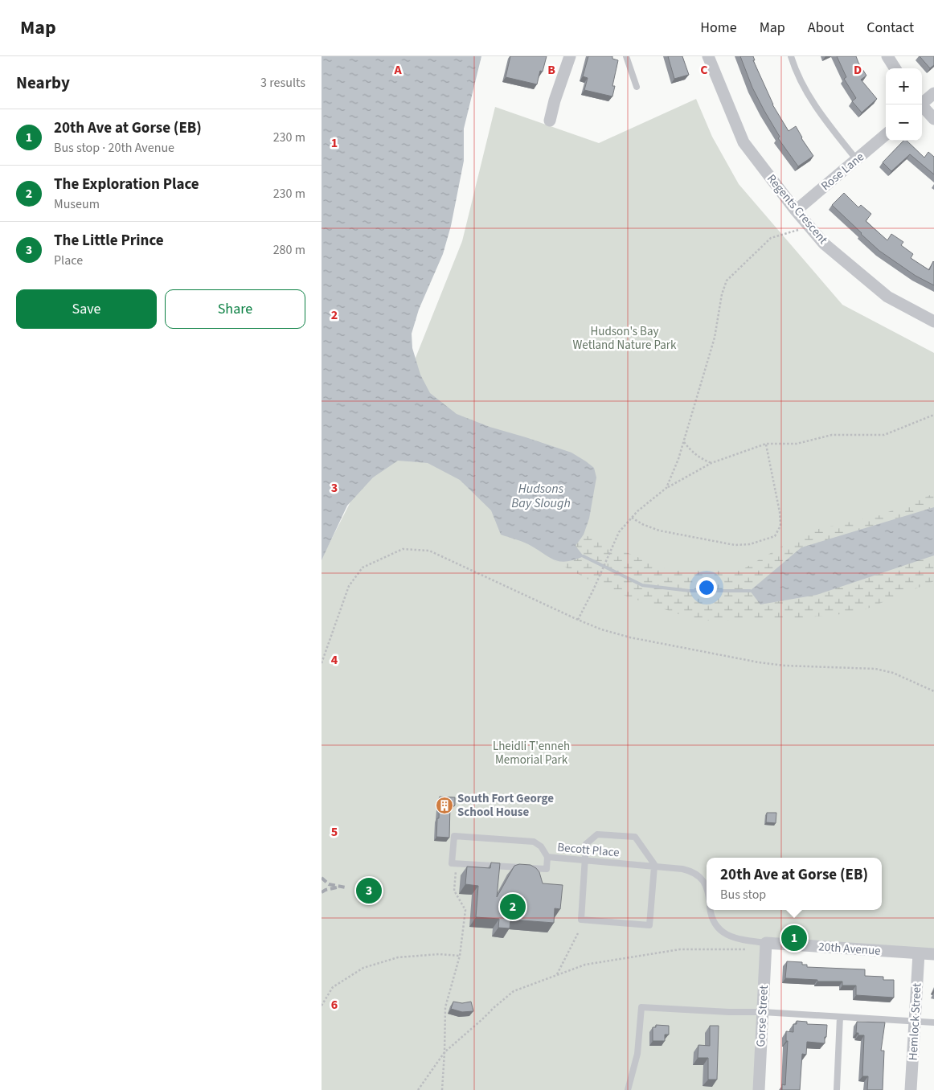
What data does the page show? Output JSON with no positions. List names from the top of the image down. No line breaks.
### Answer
{"streets":{"street":["Rose Lane","Regents Crescent","20th Avenue","Gorse Street","Hemlock Street"],"lane":["Becott Place"]},"crossings":[["Rose Lane","Regents Crescent"],["Becott Place","20th Avenue"],["Becott Place","Gorse Street"],["20th Avenue","Gorse Street"],["20th Avenue","Hemlock Street"]],"water":["Hudsons Bay Slough"],"parks":["Hudson's Bay Wetland Nature Park","Lheidli T'enneh Memorial Park"],"places":{"building":["South Fort George School House"]},"page":{"header":"Map","nav":["Home","Map","About","Contact"],"heading":["Nearby","3 results"],"map_buttons":["+","−"],"list":[{"mark":"1","name":"20th Ave at Gorse (EB)","note":"Bus stop · 20th Avenue","value":"230 m"},{"mark":"2","name":"The Exploration Place","note":"Museum","value":"230 m"},{"mark":"3","name":"The Little Prince","note":"Place","value":"280 m"}],"buttons":["Save","Share"],"popup":["20th Ave at Gorse (EB)","Bus stop"],"pins":["3","2","1"]},"grid":{"columns":["A","B","C","D"],"rows":["1","2","3","4","5","6"]}}
